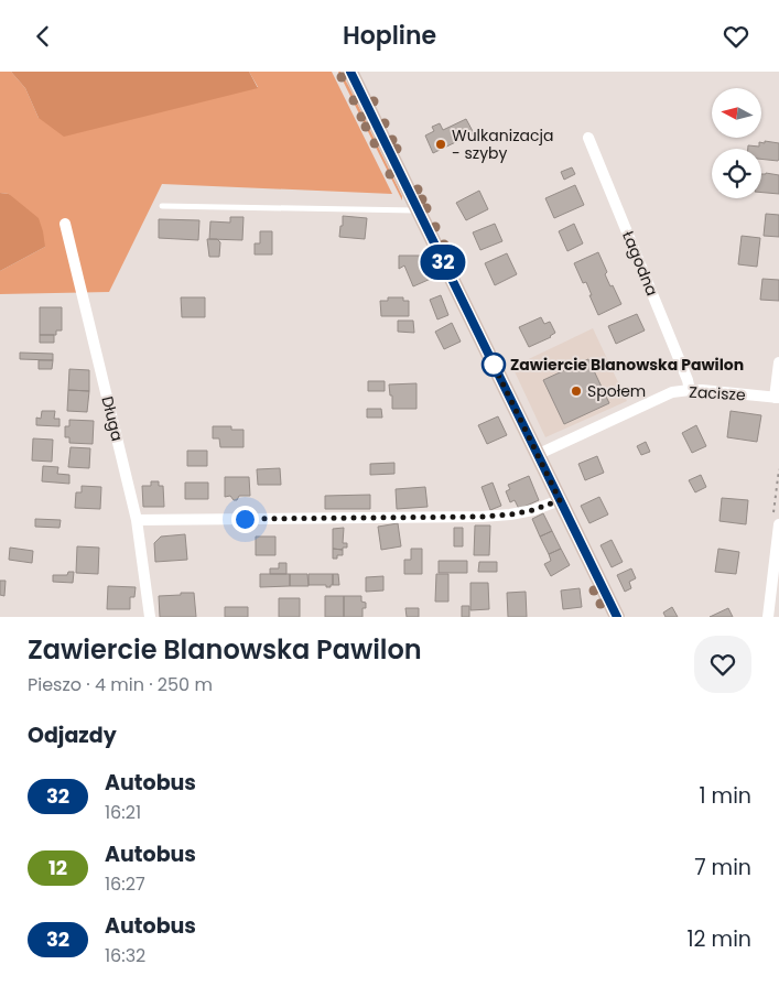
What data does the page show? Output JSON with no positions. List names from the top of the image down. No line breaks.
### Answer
{"streets":{"street":["Łagodna","Zacisze","Długa"]},"crossings":[["Łagodna","Zacisze"]],"places":["Wulkanizacja - szyby","Zawiercie Blanowska Pawilon","Społem"],"lines":["bus line 32"],"north":"left","page":{"header":"Hopline","on_map":"32","heading":[["Zawiercie Blanowska Pawilon","Pieszo · 4 min · 250 m"],"Odjazdy"],"list":[{"mark":"32","name":"Autobus","note":"16:21","value":"1 min"},{"mark":"12","name":"Autobus","note":"16:27","value":"7 min"},{"mark":"32","name":"Autobus","note":"16:32","value":"12 min"}]}}
